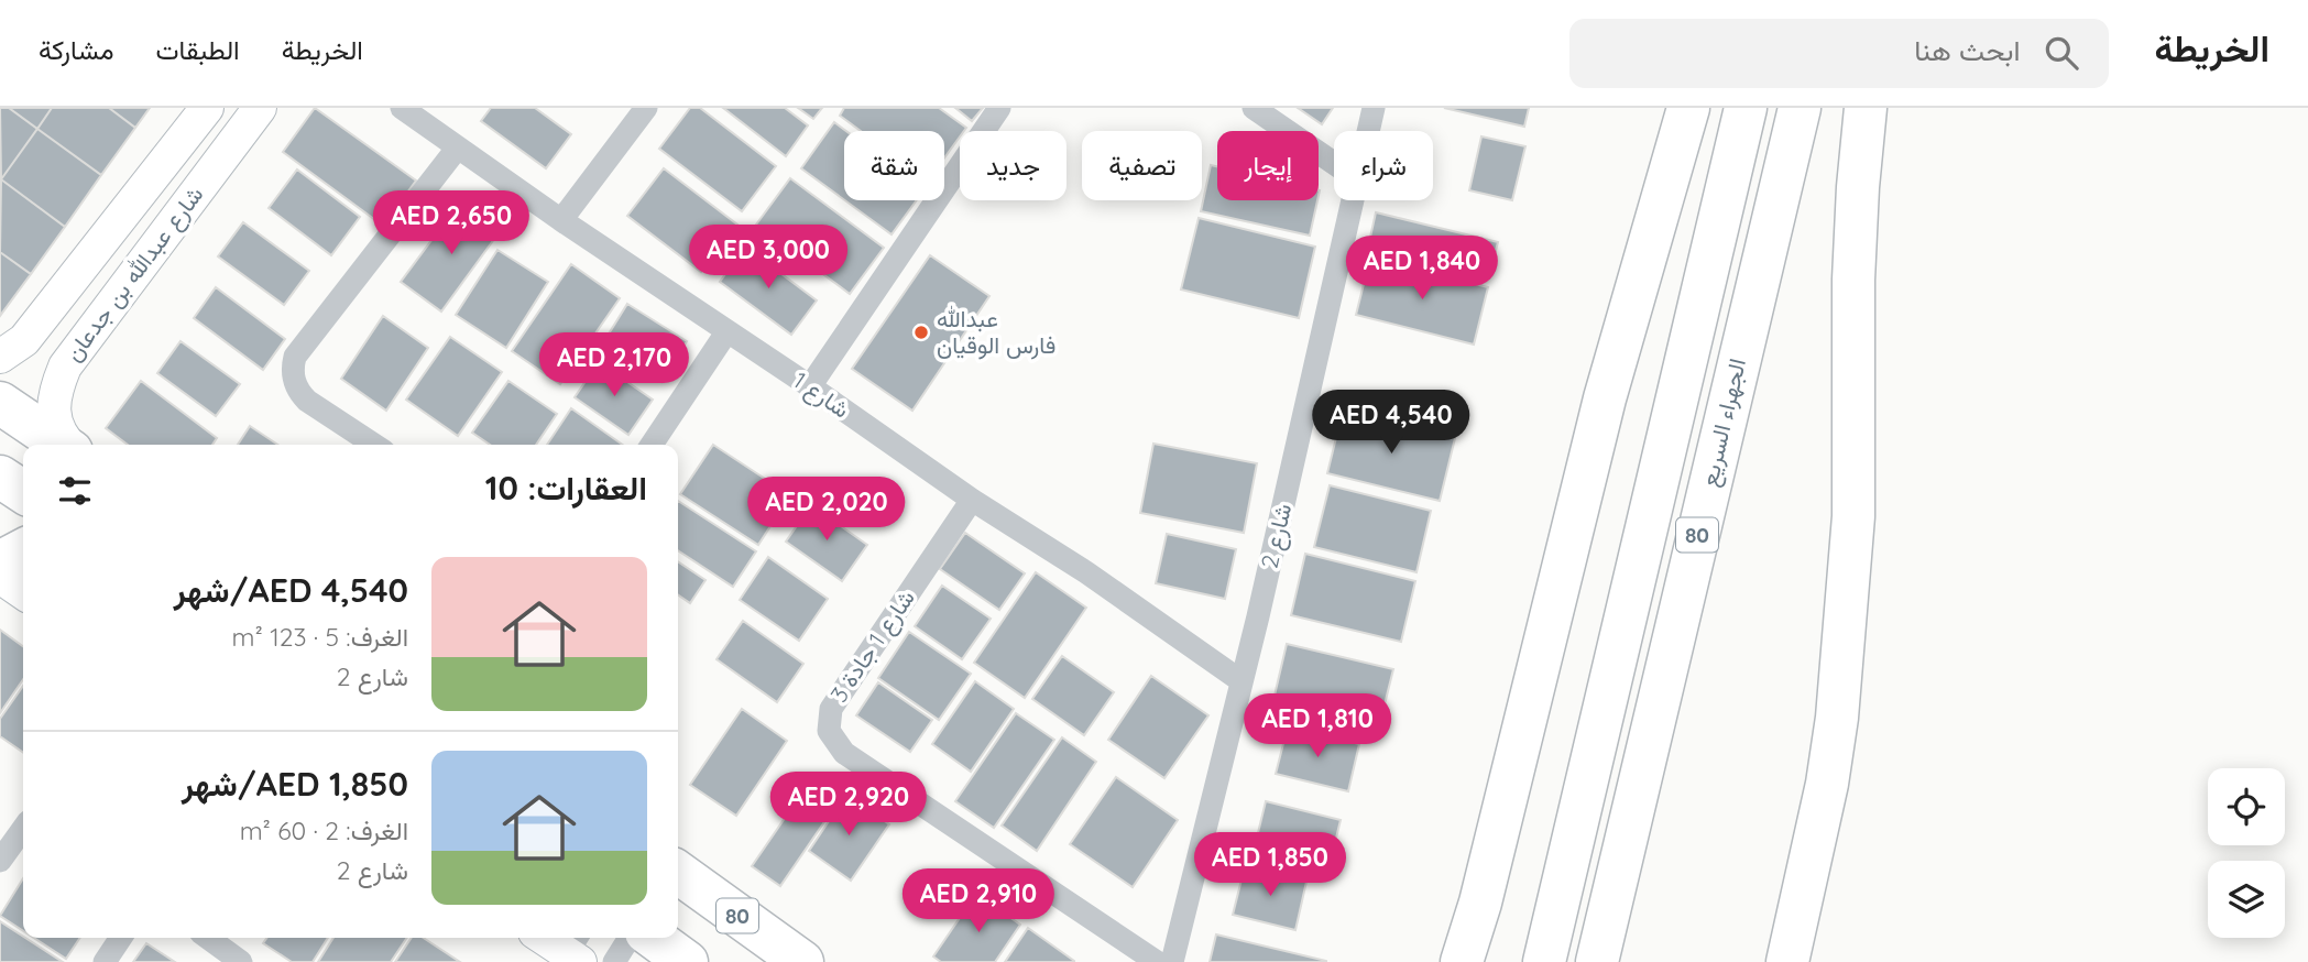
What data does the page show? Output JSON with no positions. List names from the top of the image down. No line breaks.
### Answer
{"streets":{"highway":["الجهراء السريع","80"],"street":["شارع عبدالله بن جدعان","شارع 1","شارع 2","شارع 1 جادة 3"]},"crossings":[["شارع 1","شارع 2"],["شارع 1","شارع 1 جادة 3"]],"places":["عبدالله فارس الوقيان"],"page":{"header":"الخريطة","search":"ابحث هنا","nav":["الخريطة","الطبقات","مشاركة"],"chip":["شراء","إيجار","تصفية","جديد","شقة"],"price":["AED 2,650","AED 3,000","AED 1,840","AED 2,170","AED 4,540","AED 2,020","AED 1,810","AED 2,920","AED 1,850","AED 2,910"],"heading":"العقارات: 10","list":[{"name":"AED 4,540/شهر","note":"الغرف: 5 · 123 m² · شارع 2"},{"name":"AED 1,850/شهر","note":"الغرف: 2 · 60 m² · شارع 2"}]}}
